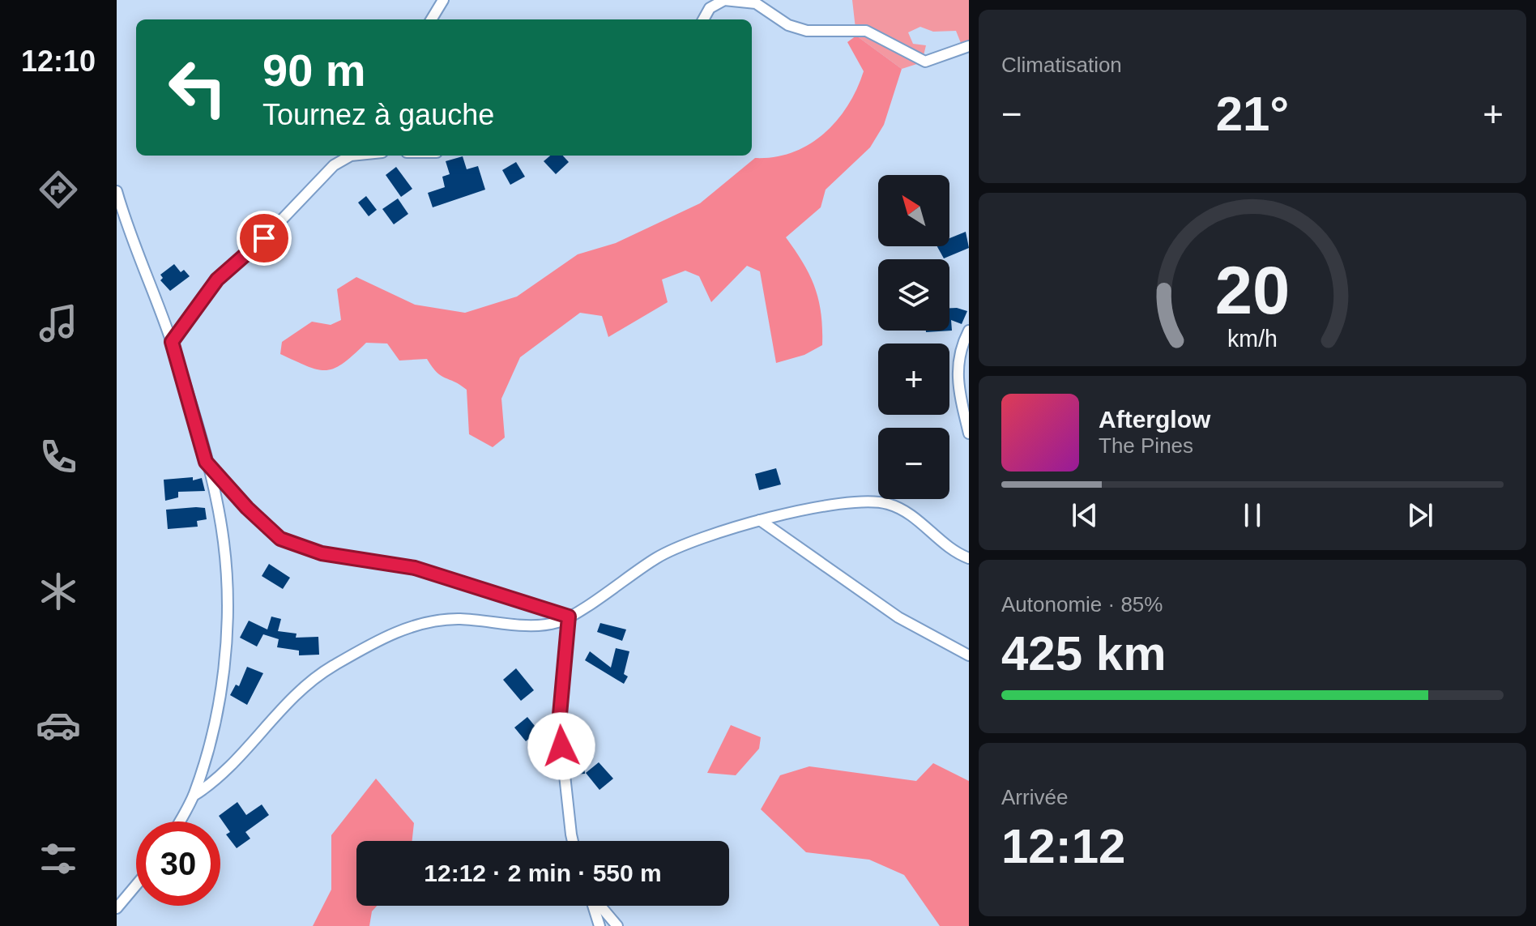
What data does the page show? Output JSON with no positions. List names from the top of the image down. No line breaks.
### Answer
{"north":"top left","page":{"tabs":"12:10","tile":["Climatisation",["Autonomie · 85%","425 km"],["Arrivée","12:12"]],"turn":["90 m","Tournez à gauche"],"heat":["−","21°","+"],"map_buttons":["+","−"],"song":["Afterglow","The Pines"],"limit":"30","trip":"12:12 · 2 min · 550 m","gauge":["20","km/h"]}}
